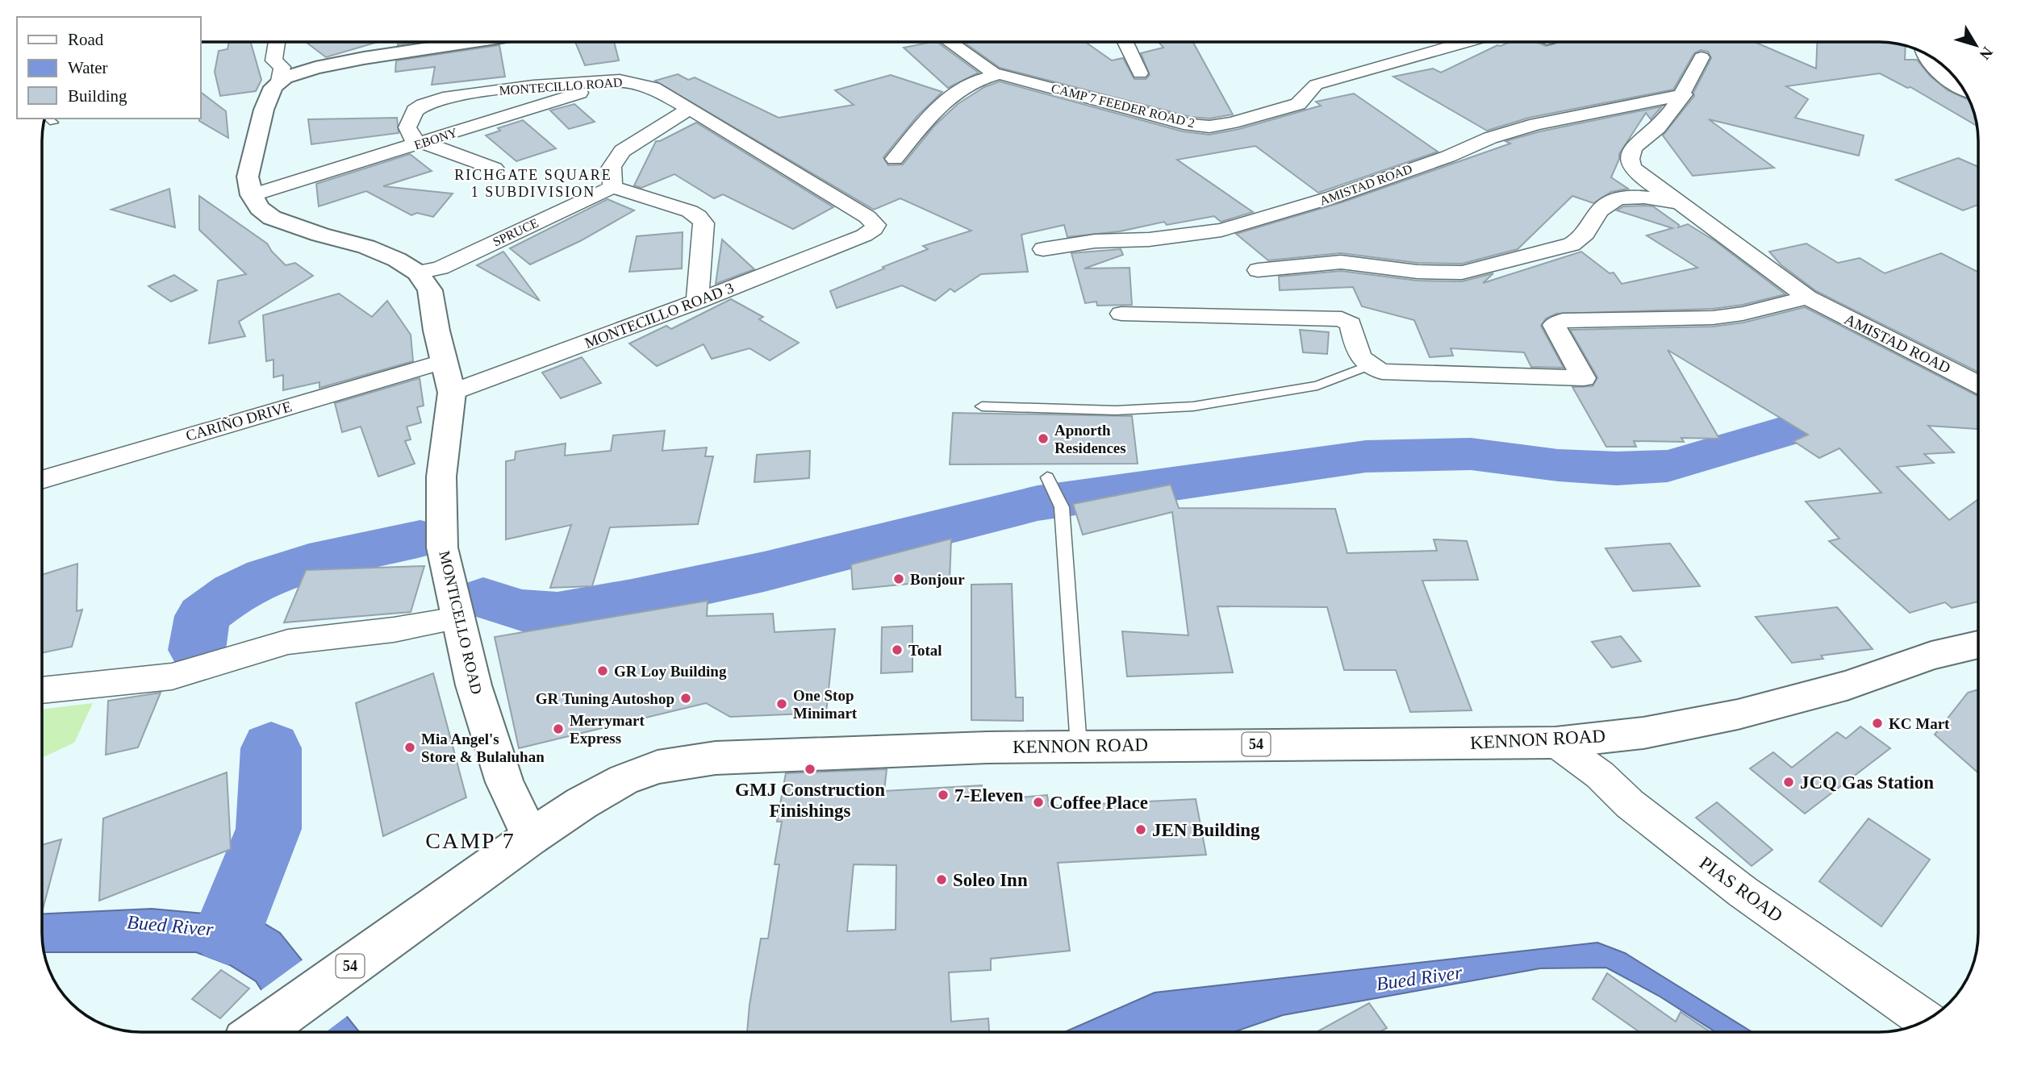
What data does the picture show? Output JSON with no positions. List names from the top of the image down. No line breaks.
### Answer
{"streets":{"main road":["MONTICELLO ROAD","KENNON ROAD","54"],"street":["MONTECILLO ROAD","CAMP 7 FEEDER ROAD 2","EBONY","AMISTAD ROAD","SPRUCE","MONTECILLO ROAD 3","CARIÑO DRIVE","PIAS ROAD"]},"crossings":[["MONTECILLO ROAD","EBONY"],["MONTECILLO ROAD","MONTECILLO ROAD 3"],["SPRUCE","MONTICELLO ROAD"],["MONTECILLO ROAD 3","MONTICELLO ROAD"],["CARIÑO DRIVE","MONTICELLO ROAD"],["MONTICELLO ROAD","KENNON ROAD"],["KENNON ROAD","PIAS ROAD"]],"districts":["RICHGATE SQUARE 1 SUBDIVISION","CAMP 7"],"water":["Bued River"],"places":["Apnorth Residences","Bonjour","Total","GR Loy Building","GR Tuning Autoshop","One Stop Minimart","KC Mart","Merrymart Express","Mia Angel's Store & Bulaluhan","GMJ Construction Finishings","JCQ Gas Station","7-Eleven","Coffee Place","JEN Building","Soleo Inn"],"legend":["Road","Water","Building"],"north":"bottom right"}
